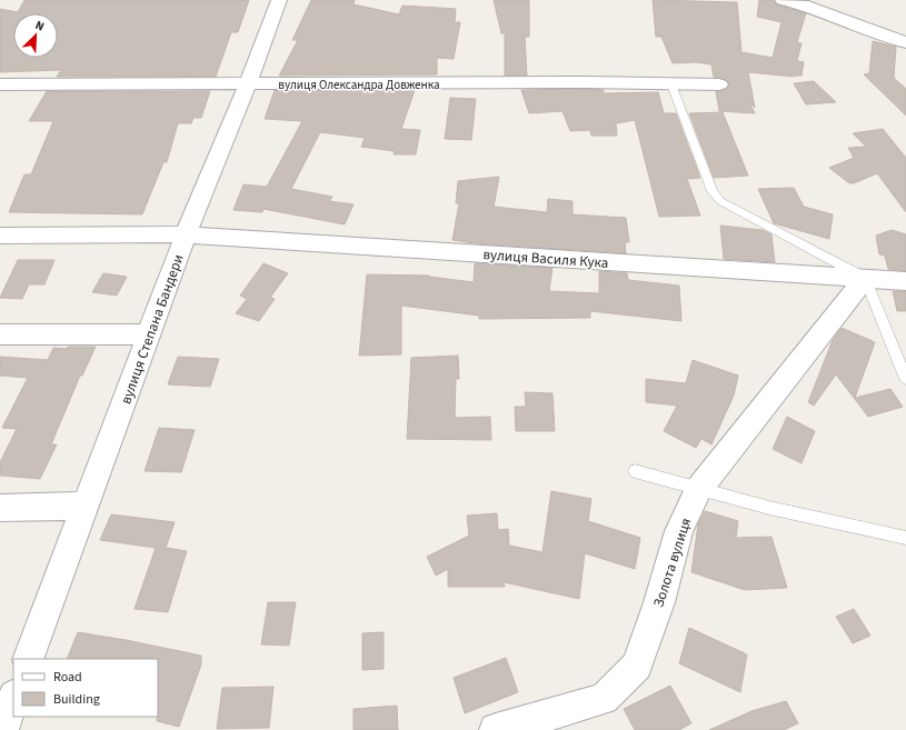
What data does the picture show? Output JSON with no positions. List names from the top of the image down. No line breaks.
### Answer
{"streets":{"street":["вулиця Олександра Довженка","вулиця Василя Кука","вулиця Степана Бандери","Золота вулиця"]},"crossings":[["вулиця Олександра Довженка","вулиця Степана Бандери"],["вулиця Василя Кука","вулиця Степана Бандери"],["вулиця Василя Кука","Золота вулиця"]],"legend":["Road","Building"],"north":"top right"}
